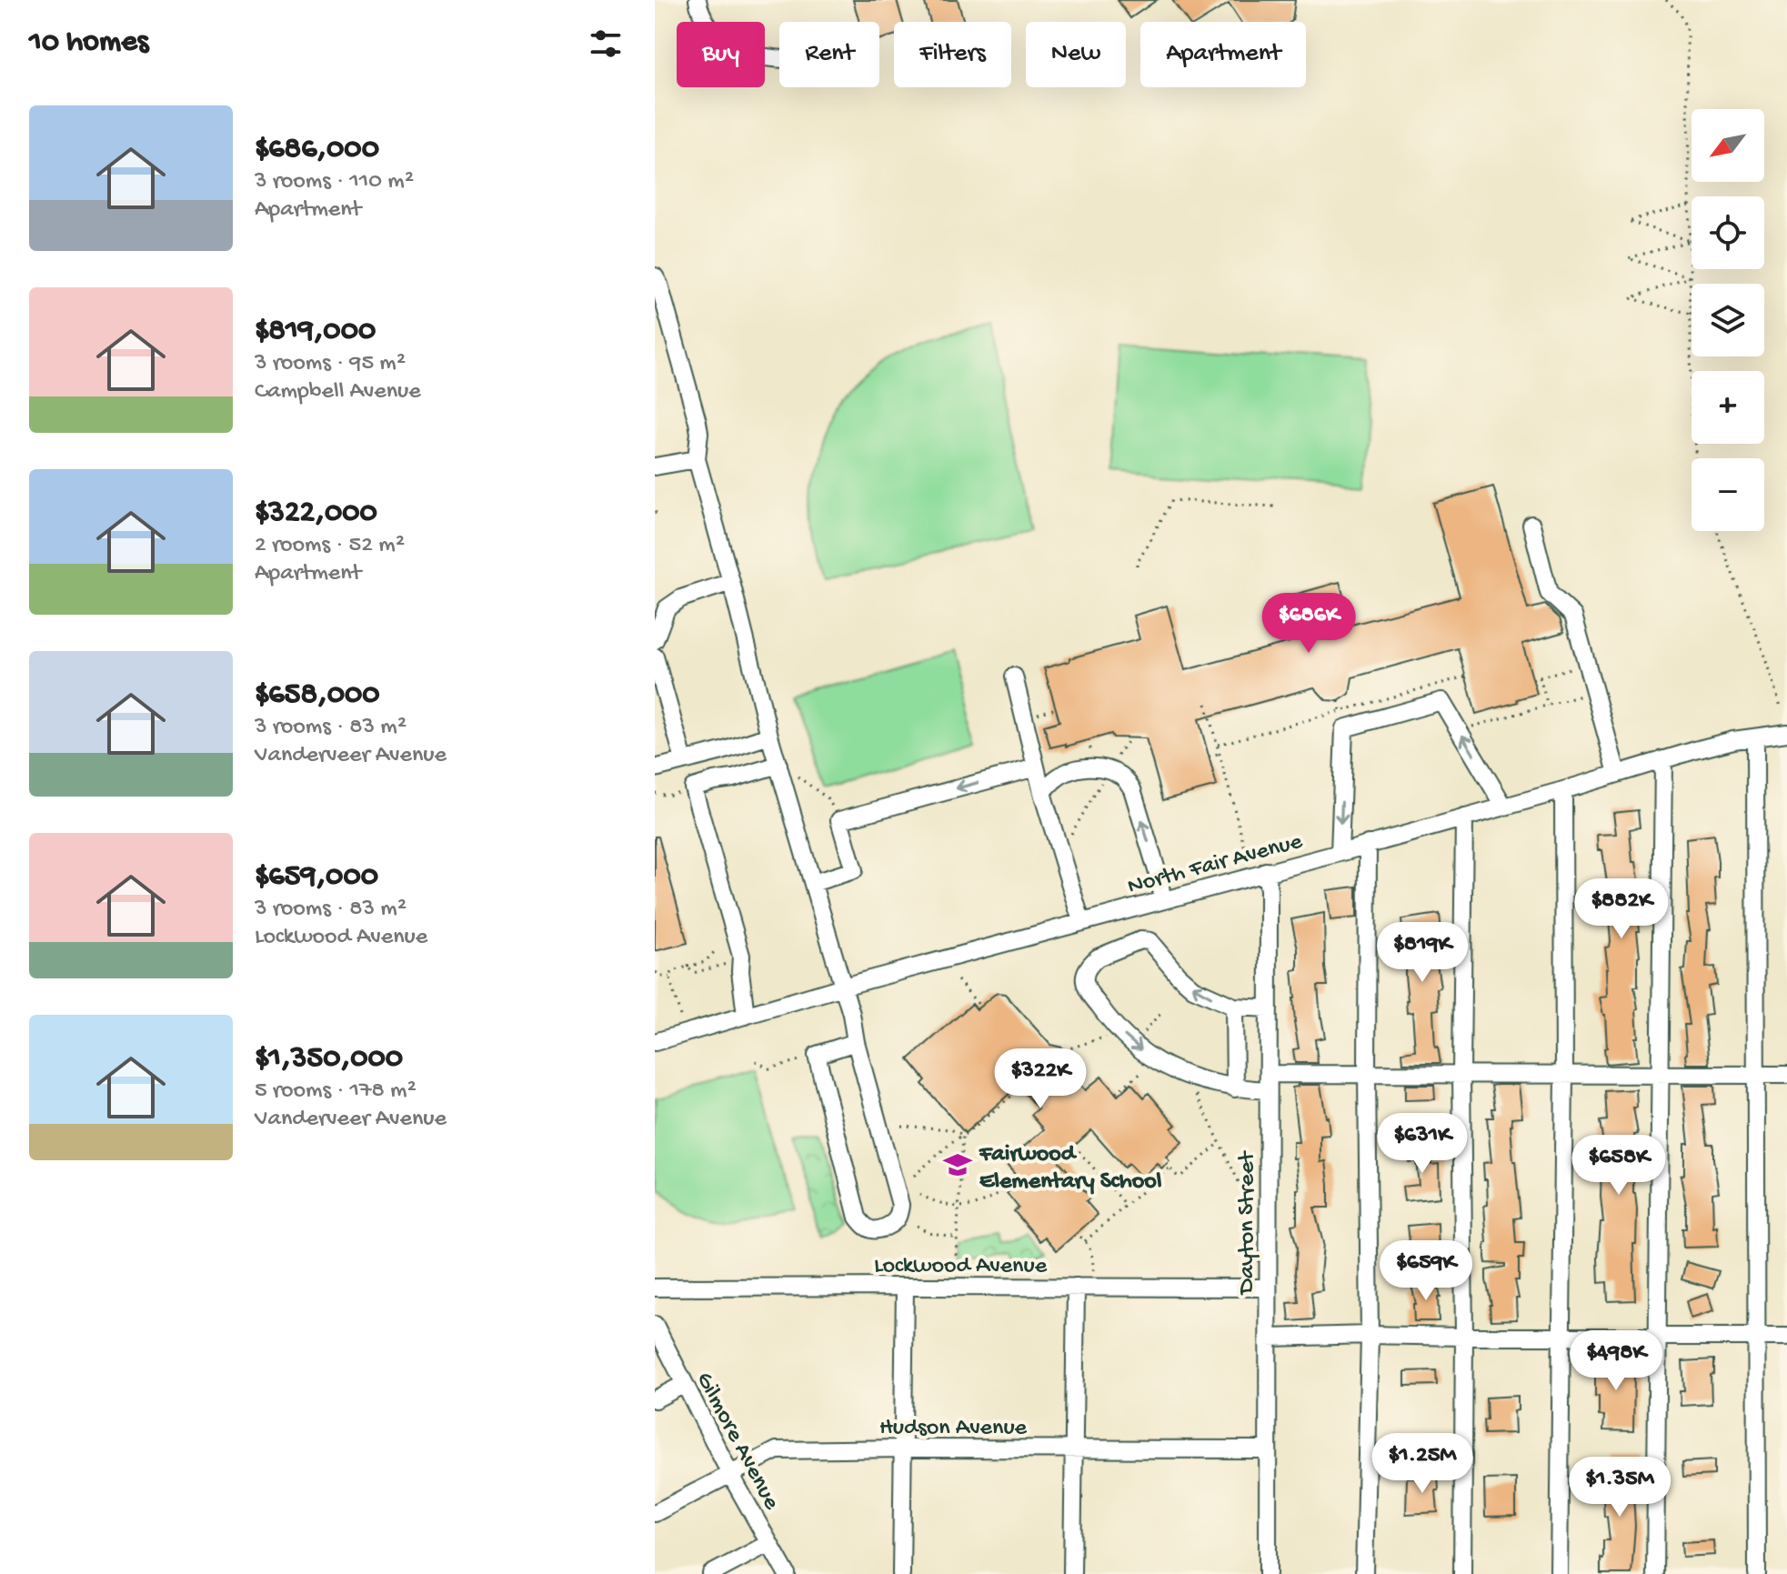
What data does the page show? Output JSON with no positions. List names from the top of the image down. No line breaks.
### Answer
{"streets":{"street":["North Fair Avenue","Dayton Street","Lockwood Avenue","Hudson Avenue","Gilmore Avenue"]},"crossings":[["North Fair Avenue","Dayton Street"],["Dayton Street","Lockwood Avenue"],["Dayton Street","Hudson Avenue"],["Hudson Avenue","Gilmore Avenue"]],"places":{"school or university":["Fairwood Elementary School"]},"north":"bottom left","page":{"heading":"10 homes","chip":["Buy","Rent","Filters","New","Apartment"],"list":[{"name":"$686,000","note":"3 rooms · 110 m² · Apartment"},{"name":"$819,000","note":"3 rooms · 95 m² · Campbell Avenue"},{"name":"$322,000","note":"2 rooms · 52 m² · Apartment"},{"name":"$658,000","note":"3 rooms · 83 m² · Vanderveer Avenue"},{"name":"$659,000","note":"3 rooms · 83 m² · Lockwood Avenue"},{"name":"$1,350,000","note":"5 rooms · 178 m² · Vanderveer Avenue"}],"map_buttons":["+","−"],"price":["$686K","$882K","$819K","$322K","$631K","$658K","$659K","$498K","$1.25M","$1.35M"]}}
